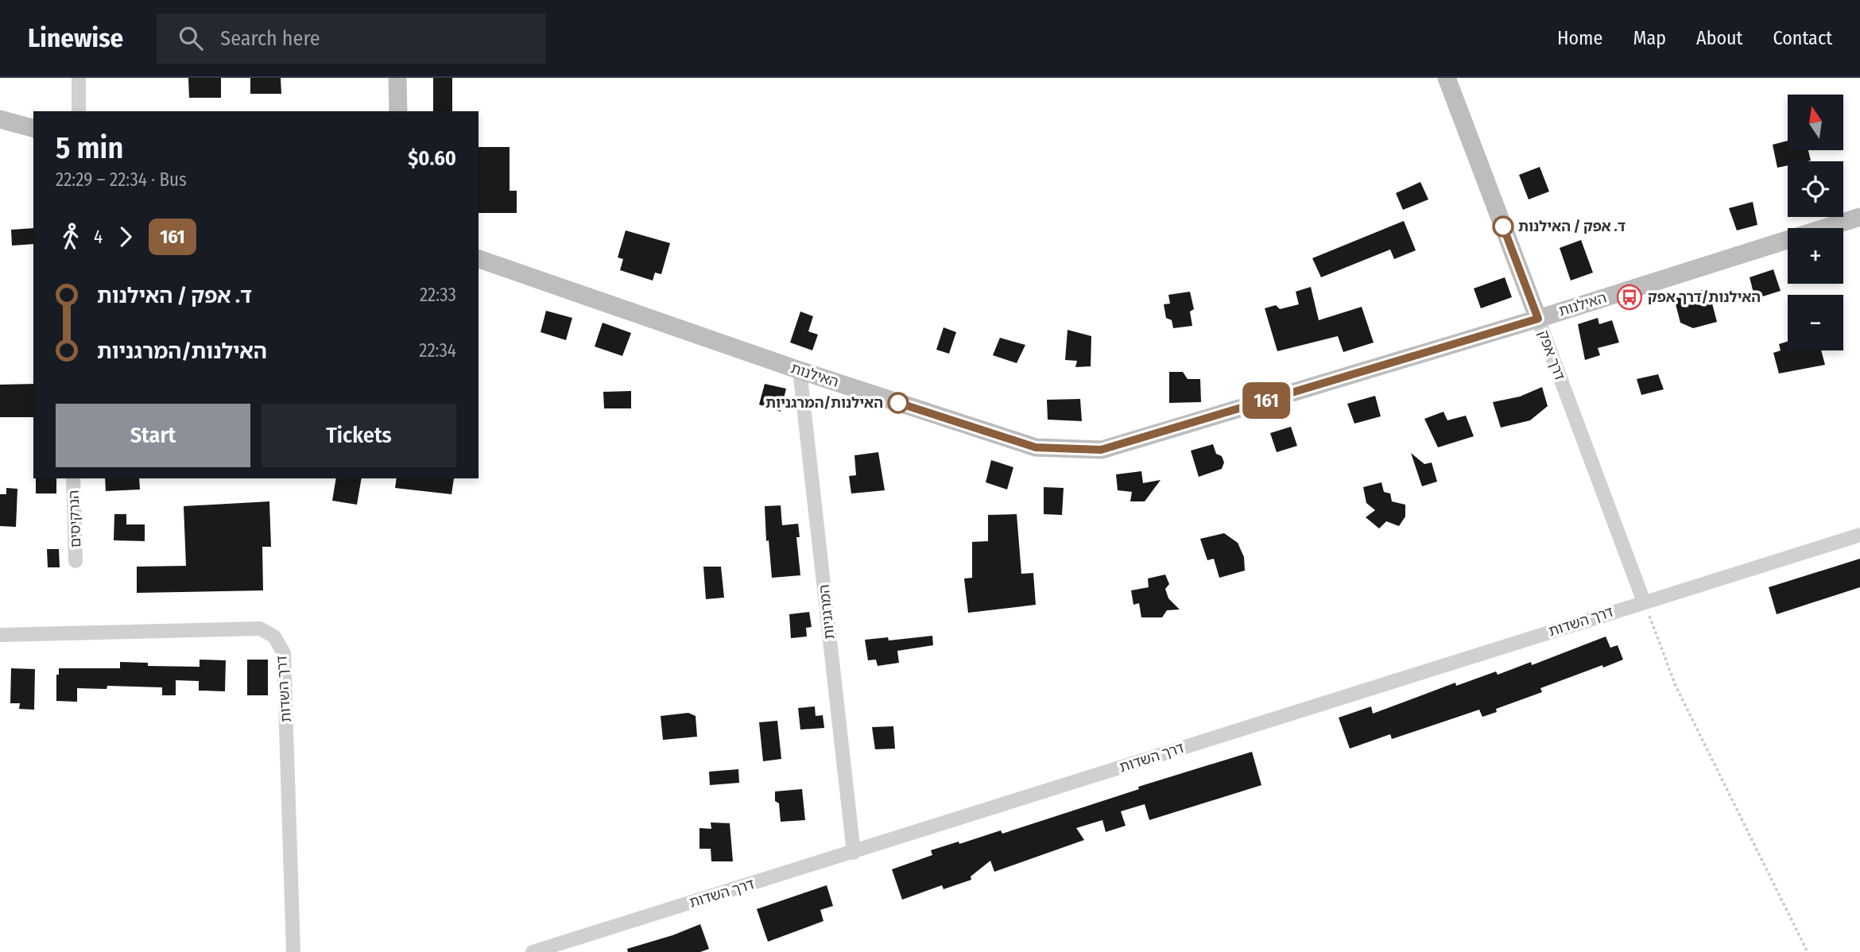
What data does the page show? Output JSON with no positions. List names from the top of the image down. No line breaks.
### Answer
{"streets":{"main road":["האילנות","דרך אפק"],"street":["הנרקיסים","המרגניות","דרך השדות"]},"crossings":[["האילנות","דרך אפק"],["האילנות","המרגניות"],["דרך אפק","דרך השדות"],["המרגניות","דרך השדות"]],"places":{"other":["ד. אפק / האילנות","האילנות/המרגניות"],"bus stop":["האילנות/דרך אפק"]},"lines":["bus line 161"],"north":"top","page":{"header":"Linewise","search":"Search here","nav":["Home","Map","About","Contact"],"on_map":"161","map_buttons":["+","−"],"heading":["5 min","22:29 – 22:34 · Bus","$0.60"],"legs":["4","161"],"list":[{"name":"ד. אפק / האילנות","value":"22:33"},{"name":"האילנות/המרגניות","value":"22:34"}],"buttons":["Start","Tickets"]}}
